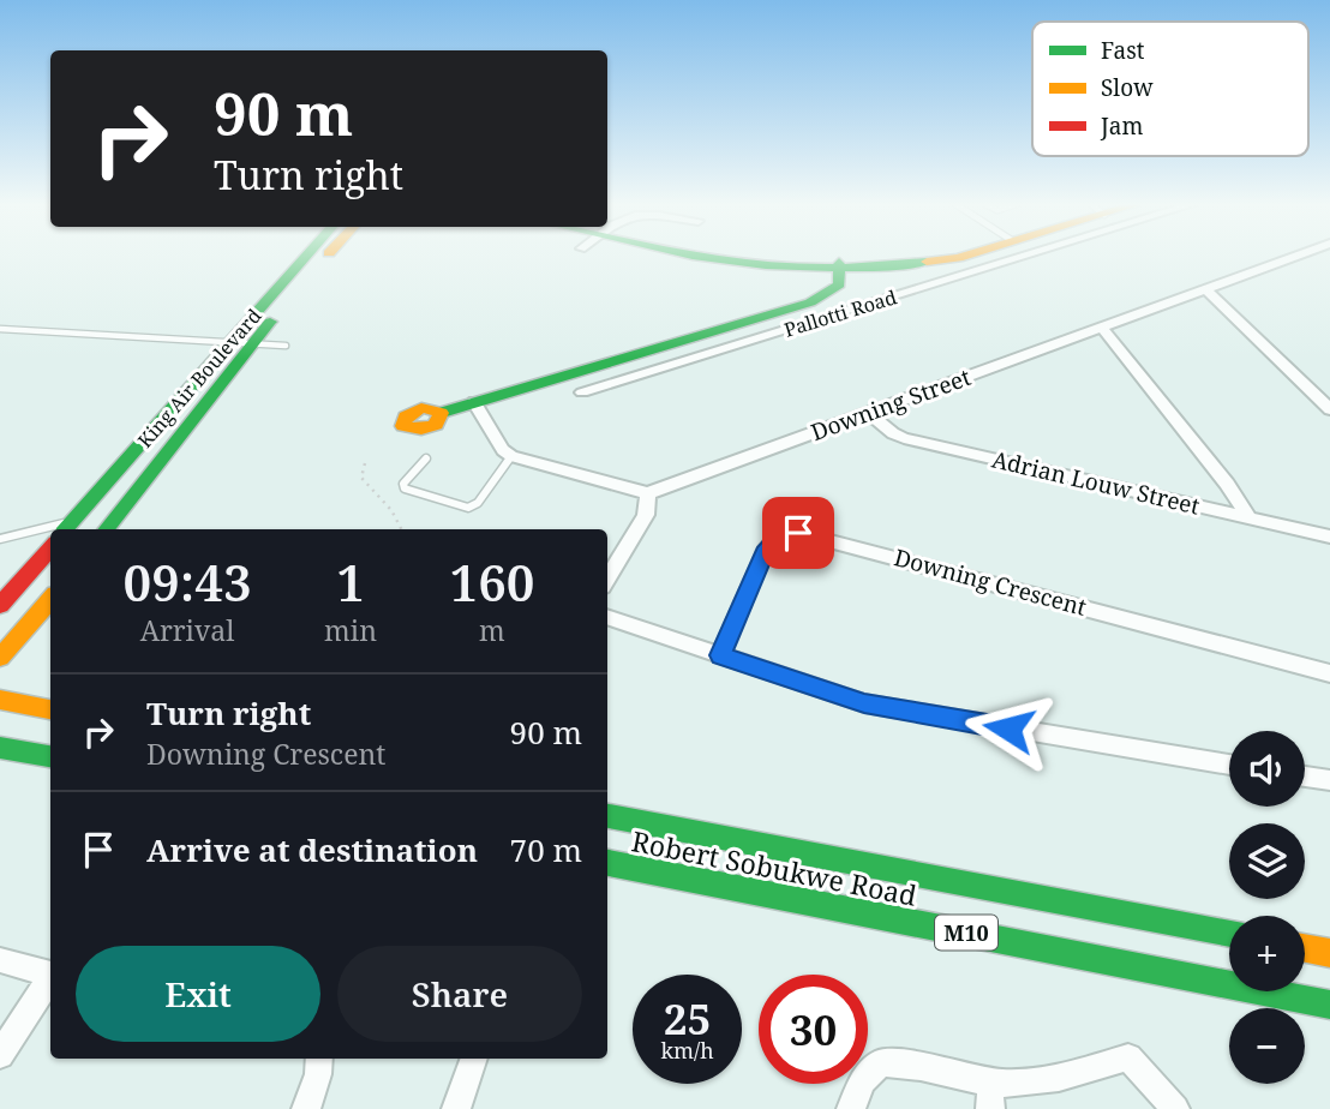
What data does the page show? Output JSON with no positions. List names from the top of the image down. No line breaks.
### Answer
{"streets":{"street":["Pallotti Road","King Air Boulevard","Downing Street","Adrian Louw Street","Downing Crescent","Robert Sobukwe Road","M10"]},"crossings":[["Downing Street","Adrian Louw Street"]],"legend":["Fast","Slow","Jam"],"page":{"turn":["90 m","Turn right"],"eta":["09:43","Arrival","1","min","160","m"],"list":[{"name":"Turn right","note":"Downing Crescent","value":"90 m"},{"name":"Arrive at destination","value":"70 m"}],"map_buttons":["+","−"],"buttons":["Exit","Share"],"speed":"25 km/h","limit":"30"}}
